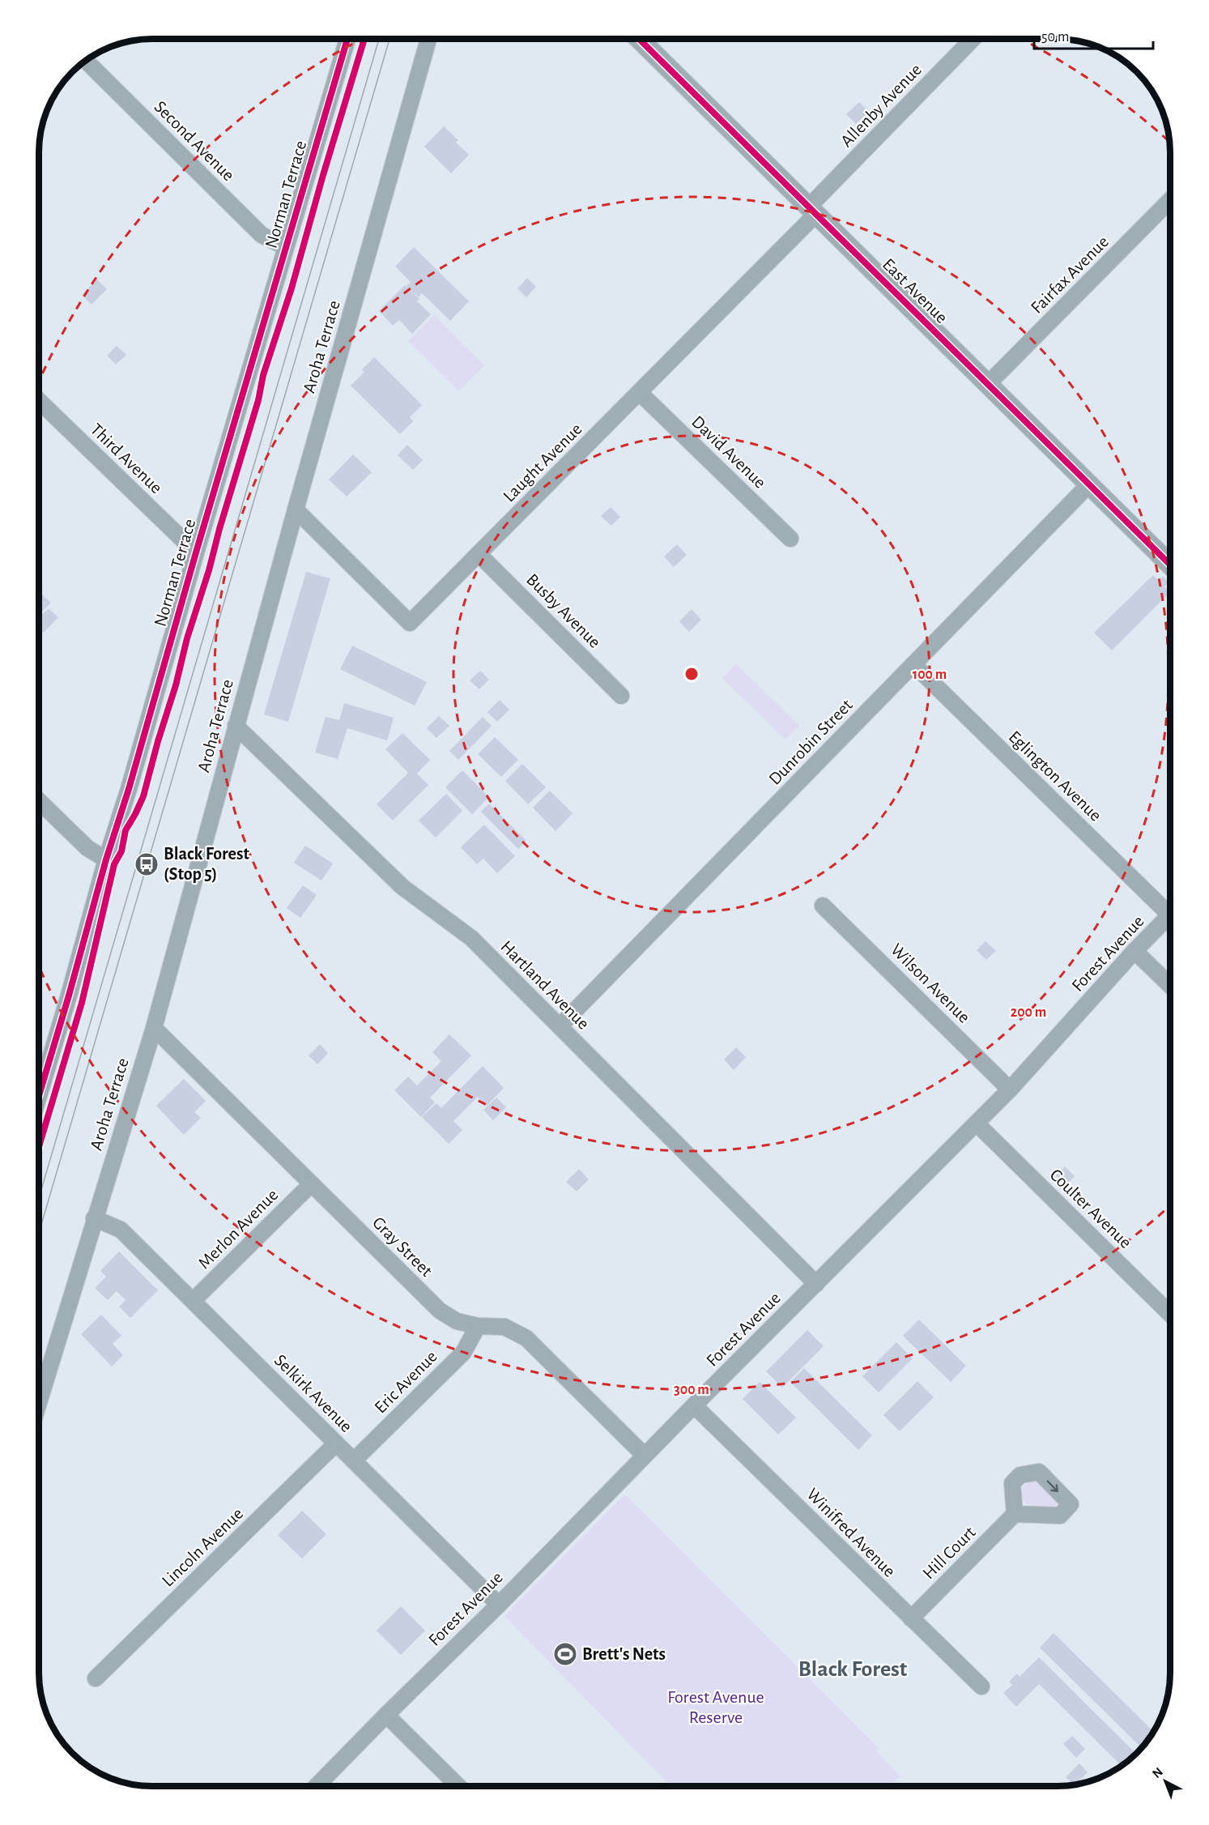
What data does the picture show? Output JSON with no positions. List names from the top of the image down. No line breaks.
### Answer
{"streets":{"street":["Allenby Avenue","Second Avenue","Norman Terrace","Fairfax Avenue","East Avenue","Aroha Terrace","David Avenue","Third Avenue","Laught Avenue","Busby Avenue","Dunrobin Street","Eglington Avenue","Forest Avenue","Wilson Avenue","Hartland Avenue","Coulter Avenue","Merlon Avenue","Gray Street","Eric Avenue","Selkirk Avenue","Winifred Avenue","Lincoln Avenue","Hill Court"]},"crossings":[["Allenby Avenue","East Avenue"],["Allenby Avenue","Laught Avenue"],["Second Avenue","Norman Terrace"],["Norman Terrace","Third Avenue"],["Fairfax Avenue","East Avenue"],["East Avenue","Laught Avenue"],["East Avenue","Dunrobin Street"],["Aroha Terrace","Laught Avenue"],["Aroha Terrace","Hartland Avenue"],["Aroha Terrace","Gray Street"],["Aroha Terrace","Selkirk Avenue"],["David Avenue","Laught Avenue"],["Laught Avenue","Busby Avenue"],["Dunrobin Street","Eglington Avenue"],["Dunrobin Street","Hartland Avenue"],["Forest Avenue","Wilson Avenue"],["Forest Avenue","Hartland Avenue"],["Forest Avenue","Coulter Avenue"],["Forest Avenue","Gray Street"],["Forest Avenue","Selkirk Avenue"],["Forest Avenue","Winifred Avenue"],["Merlon Avenue","Gray Street"],["Merlon Avenue","Selkirk Avenue"],["Gray Street","Eric Avenue"],["Eric Avenue","Selkirk Avenue"],["Selkirk Avenue","Lincoln Avenue"],["Winifred Avenue","Hill Court"]],"districts":["Black Forest"],"parks":["Forest Avenue Reserve"],"places":{"bus stop":["Black Forest (Stop 5)"],"sports":["Brett's Nets"]},"scale_bar":"50 m","north":"top left","rings":["100 m","200 m","300 m"]}
